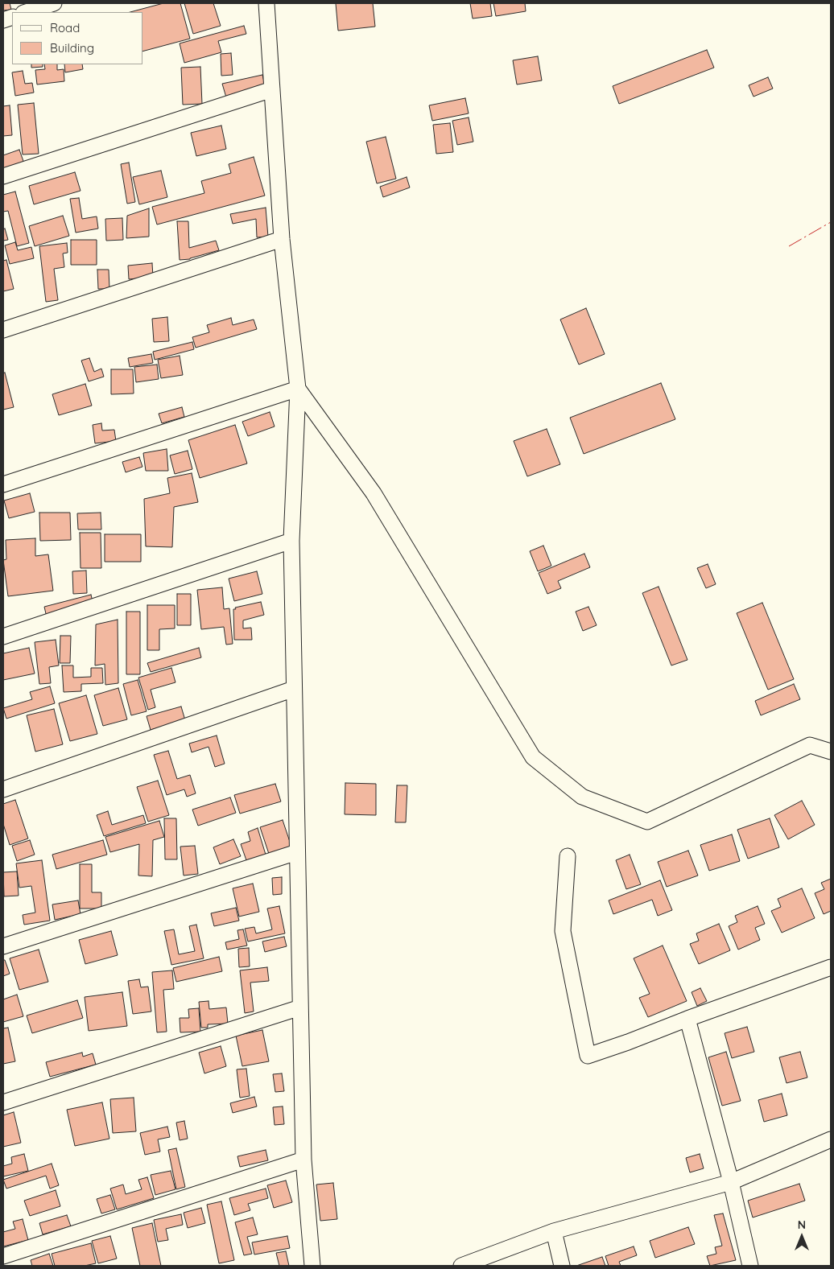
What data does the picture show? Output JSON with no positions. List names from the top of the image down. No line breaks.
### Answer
{"legend":["Road","Building"],"north":"top"}
